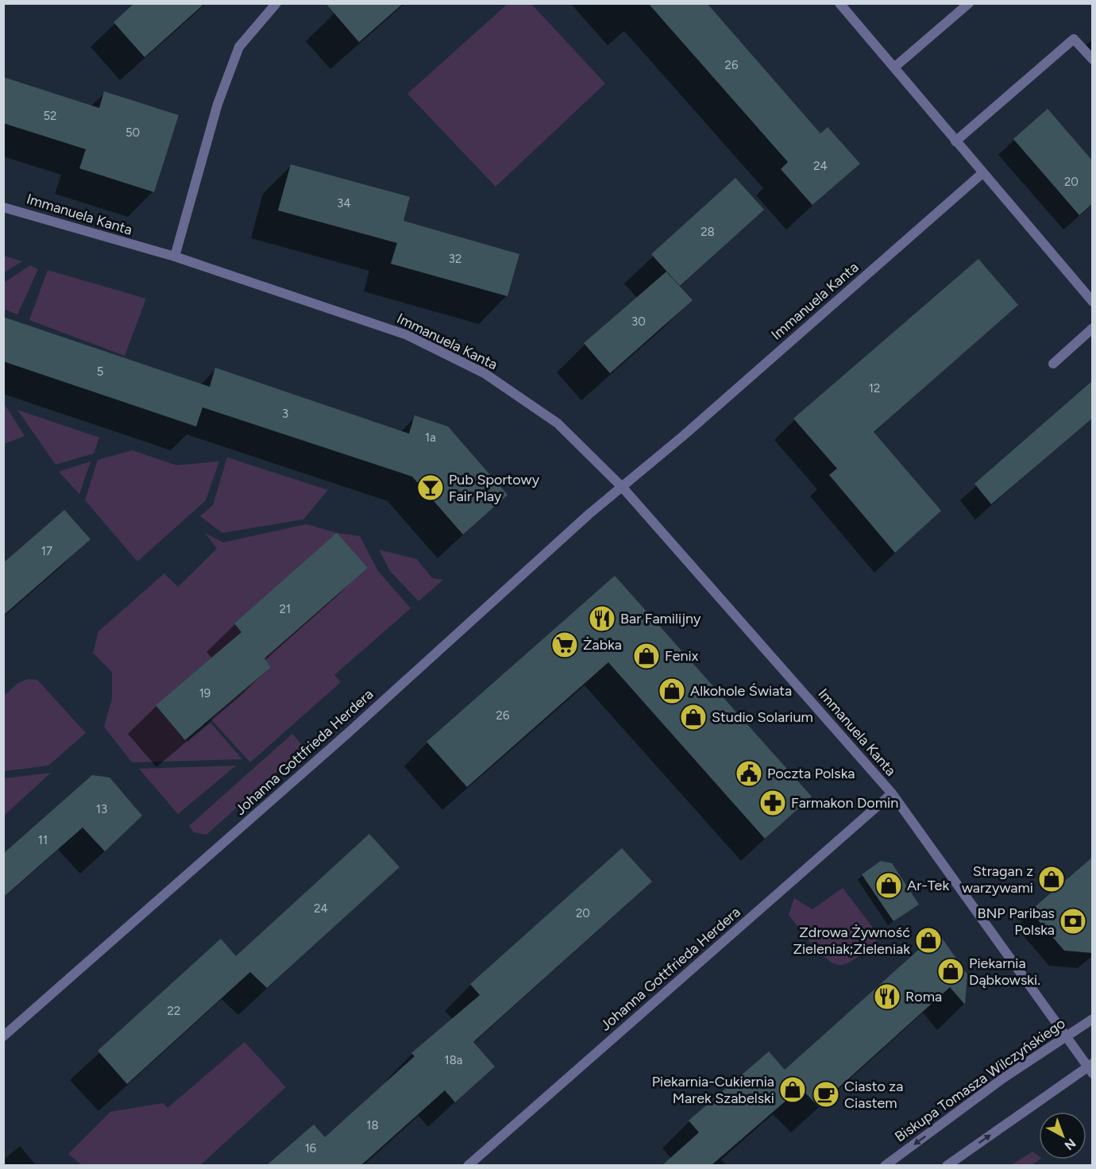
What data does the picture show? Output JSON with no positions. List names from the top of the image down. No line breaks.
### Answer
{"streets":{"street":["Immanuela Kanta","Johanna Gottfrieda Herdera","Biskupa Tomasza Wilczyńskiego"]},"crossings":[["Immanuela Kanta","Johanna Gottfrieda Herdera"],["Immanuela Kanta","Biskupa Tomasza Wilczyńskiego"]],"places":{"bar":["Pub Sportowy Fair Play"],"restaurant":["Bar Familijny","Roma"],"supermarket":["Żabka"],"shop":["Fenix","Alkohole Świata","Studio Solarium","Stragan z warzywami","Ar-Tek","Zdrowa Żywność Zieleniak;Zieleniak","Piekarnia Dąbkowski.","Piekarnia-Cukiernia Marek Szabelski"],"public building":["Poczta Polska"],"pharmacy":["Farmakon Domin"],"bank":["BNP Paribas Polska"],"cafe":["Ciasto za Ciastem"]},"house_numbers":["26","52","50","24","20","34","28","32","30","5","12","3","1a","17","21","19","26","13","11","24","20","22","18a","18","16"],"north":"bottom right"}
